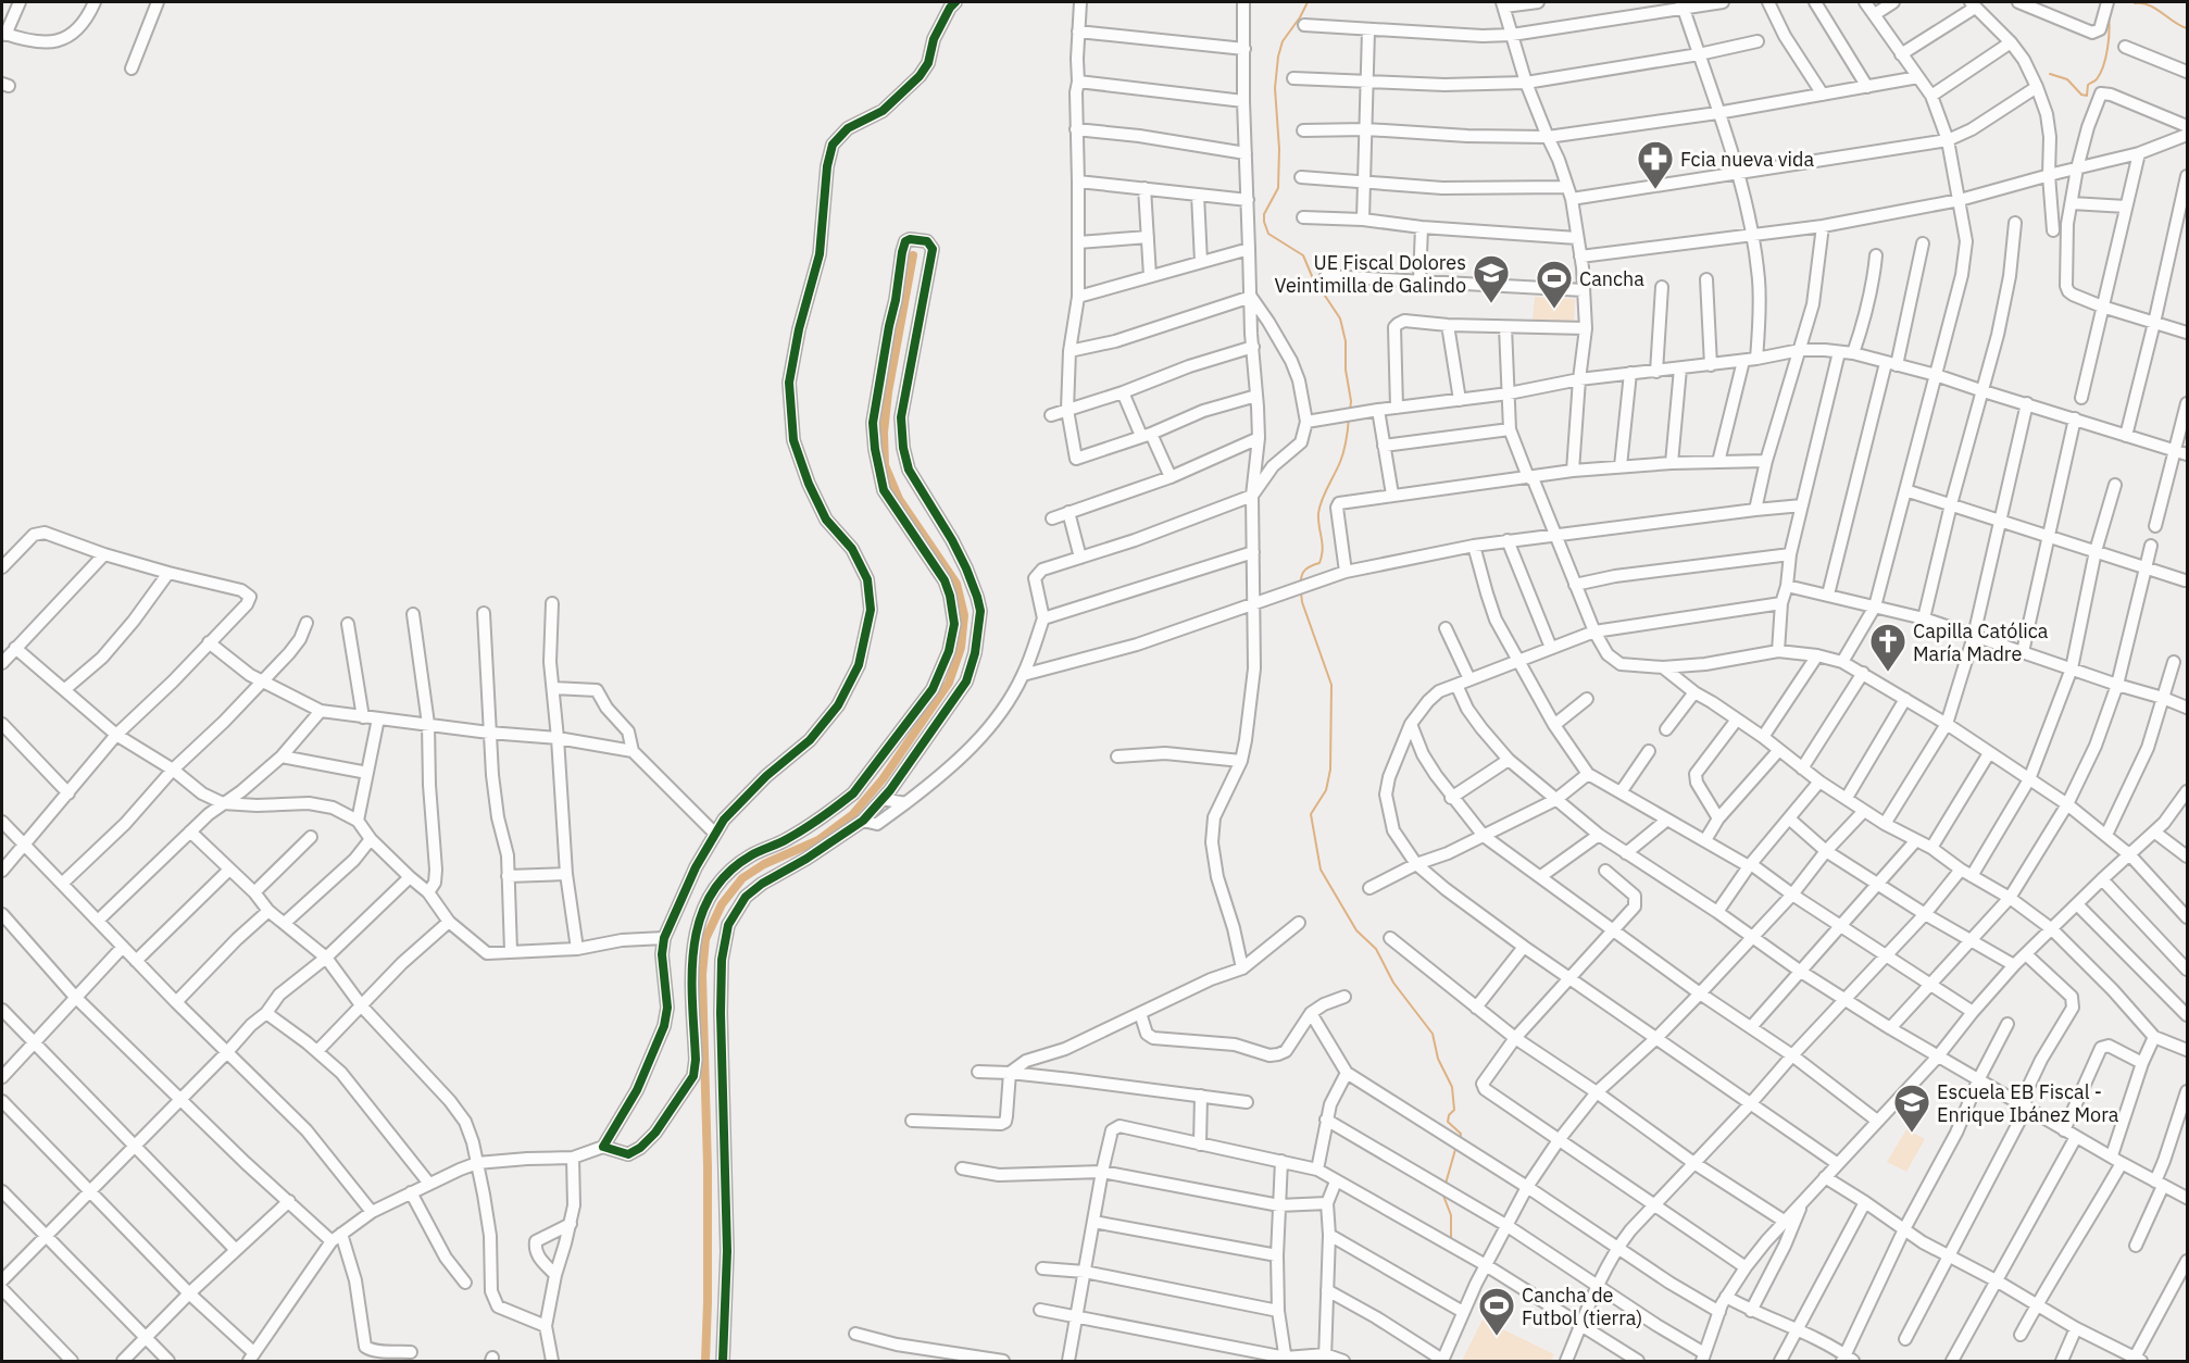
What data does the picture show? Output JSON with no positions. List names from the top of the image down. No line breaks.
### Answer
{"places":{"pharmacy":["Fcia nueva vida"],"school or university":["UE Fiscal Dolores Veintimilla de Galindo","Escuela EB Fiscal - Enrique Ibánez Mora"],"sports":["Cancha","Cancha de Futbol (tierra)"],"church":["Capilla Católica María Madre"]}}
